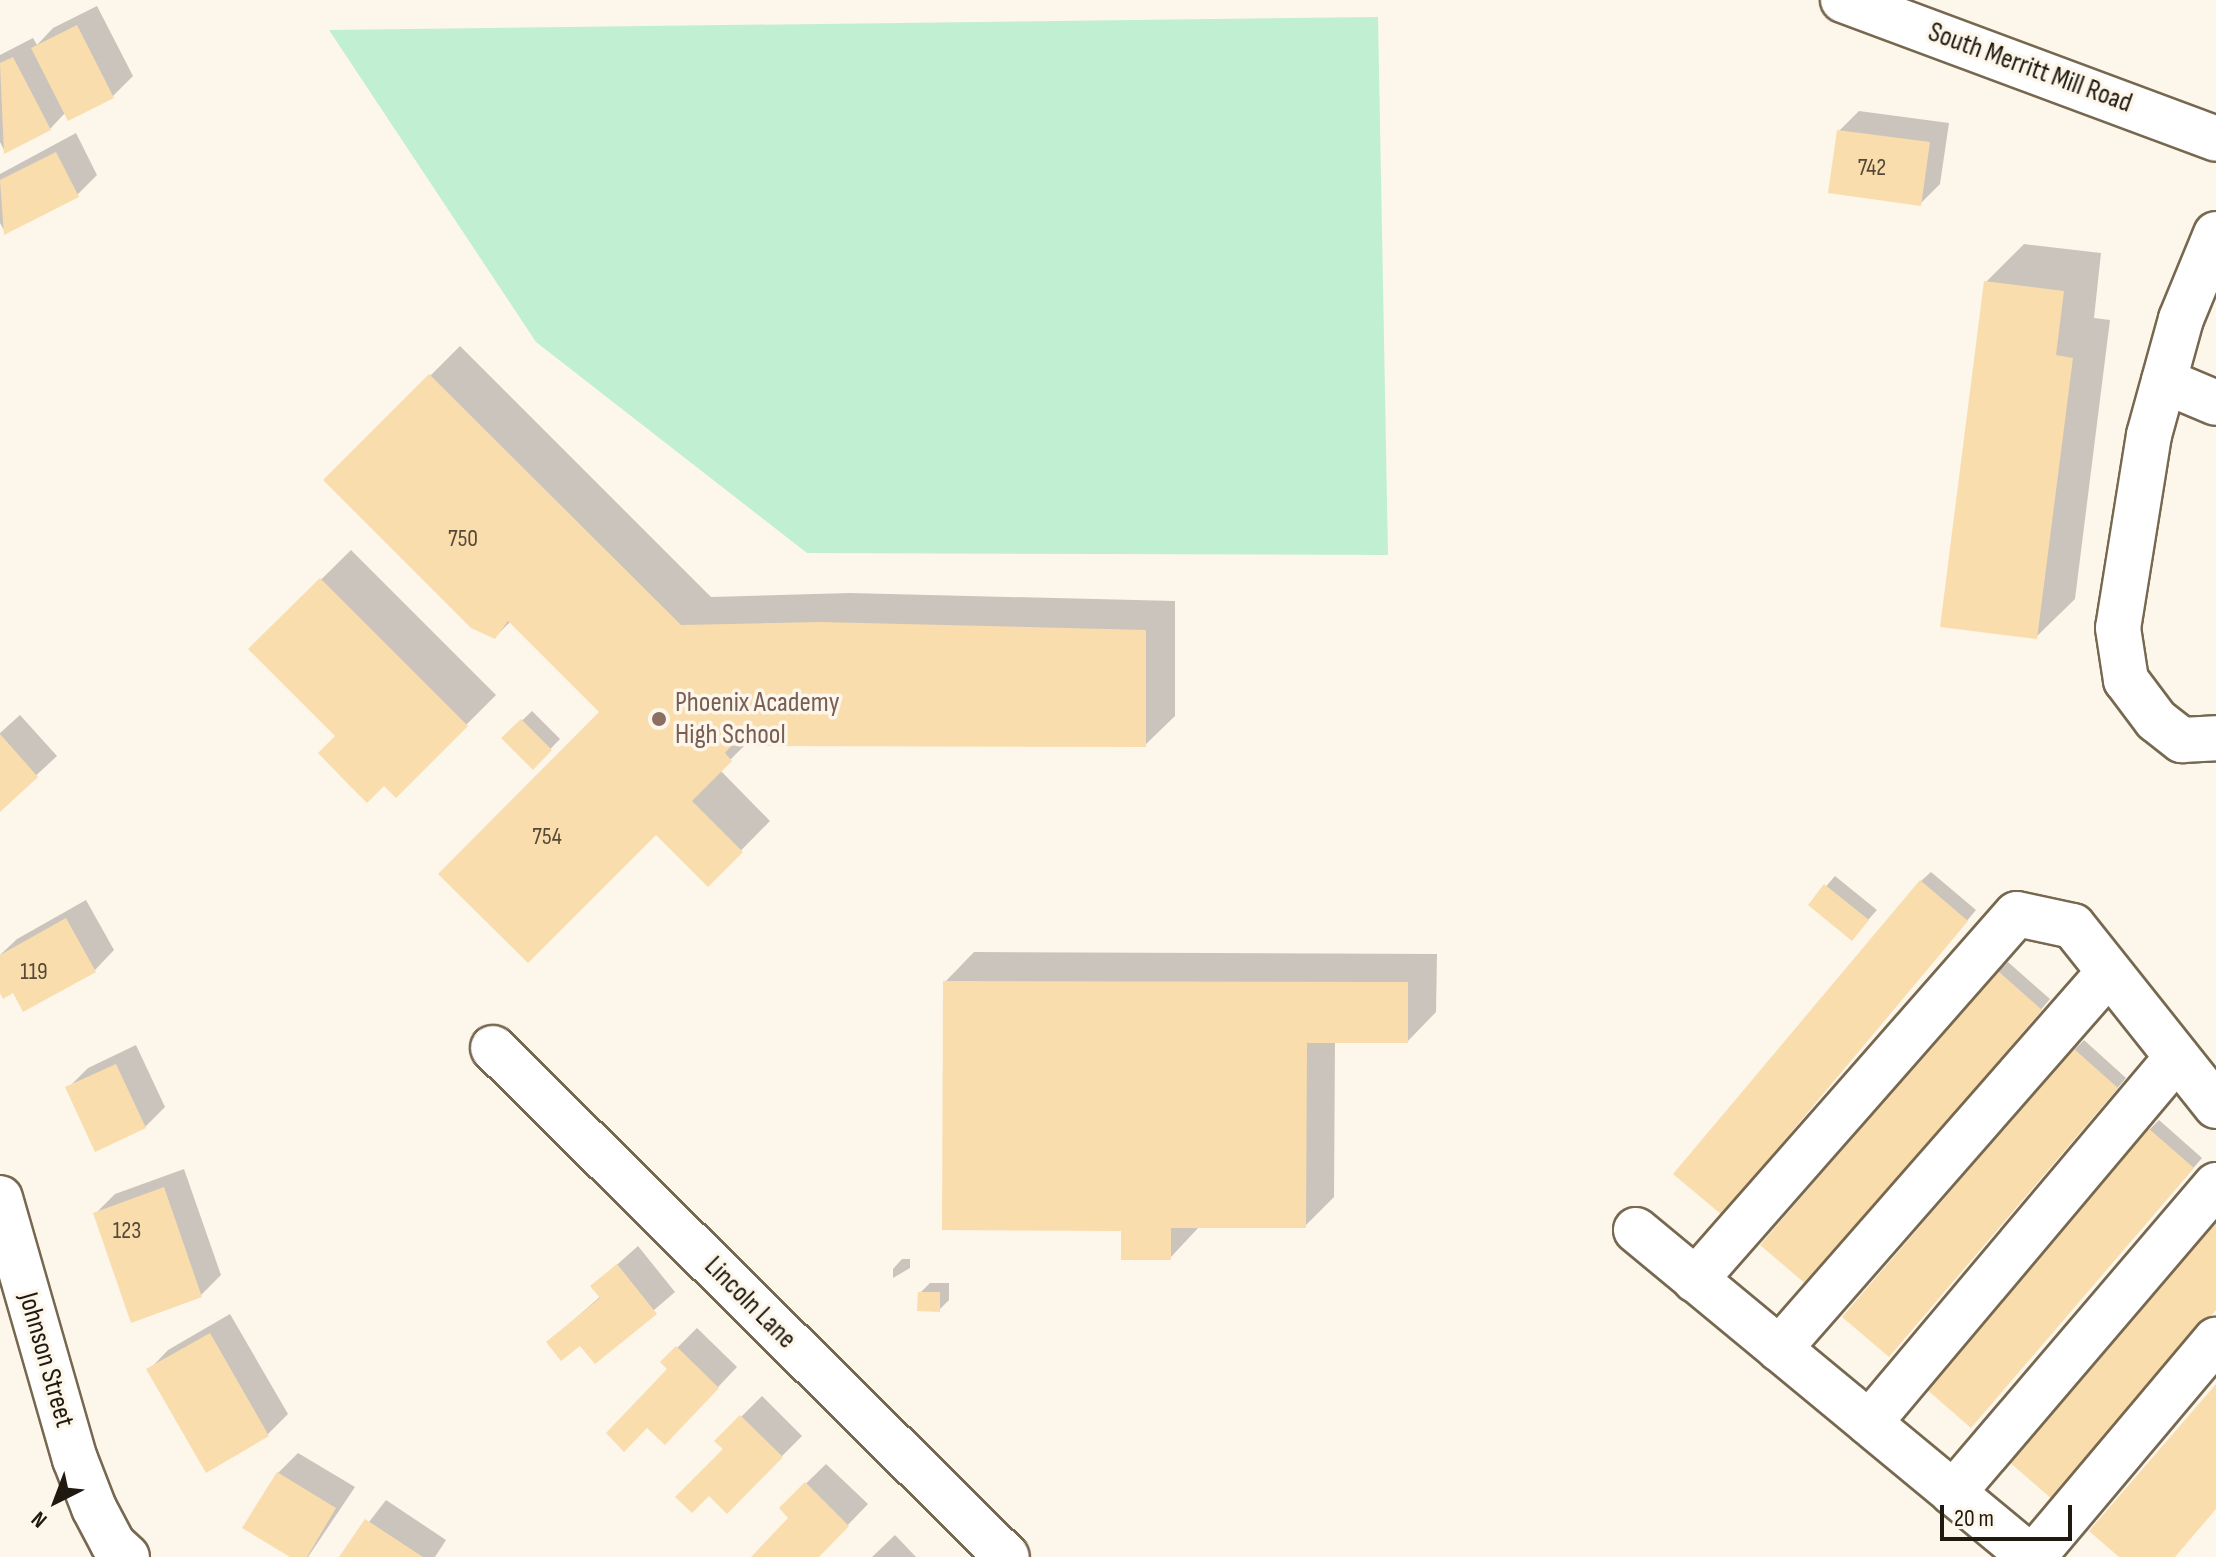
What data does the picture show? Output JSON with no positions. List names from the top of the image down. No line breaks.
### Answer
{"streets":{"street":["South Merritt Mill Road","Lincoln Lane","Johnson Street"]},"places":["Phoenix Academy High School"],"house_numbers":["742","750","754","119","123"],"scale_bar":"20 m","north":"bottom left"}
